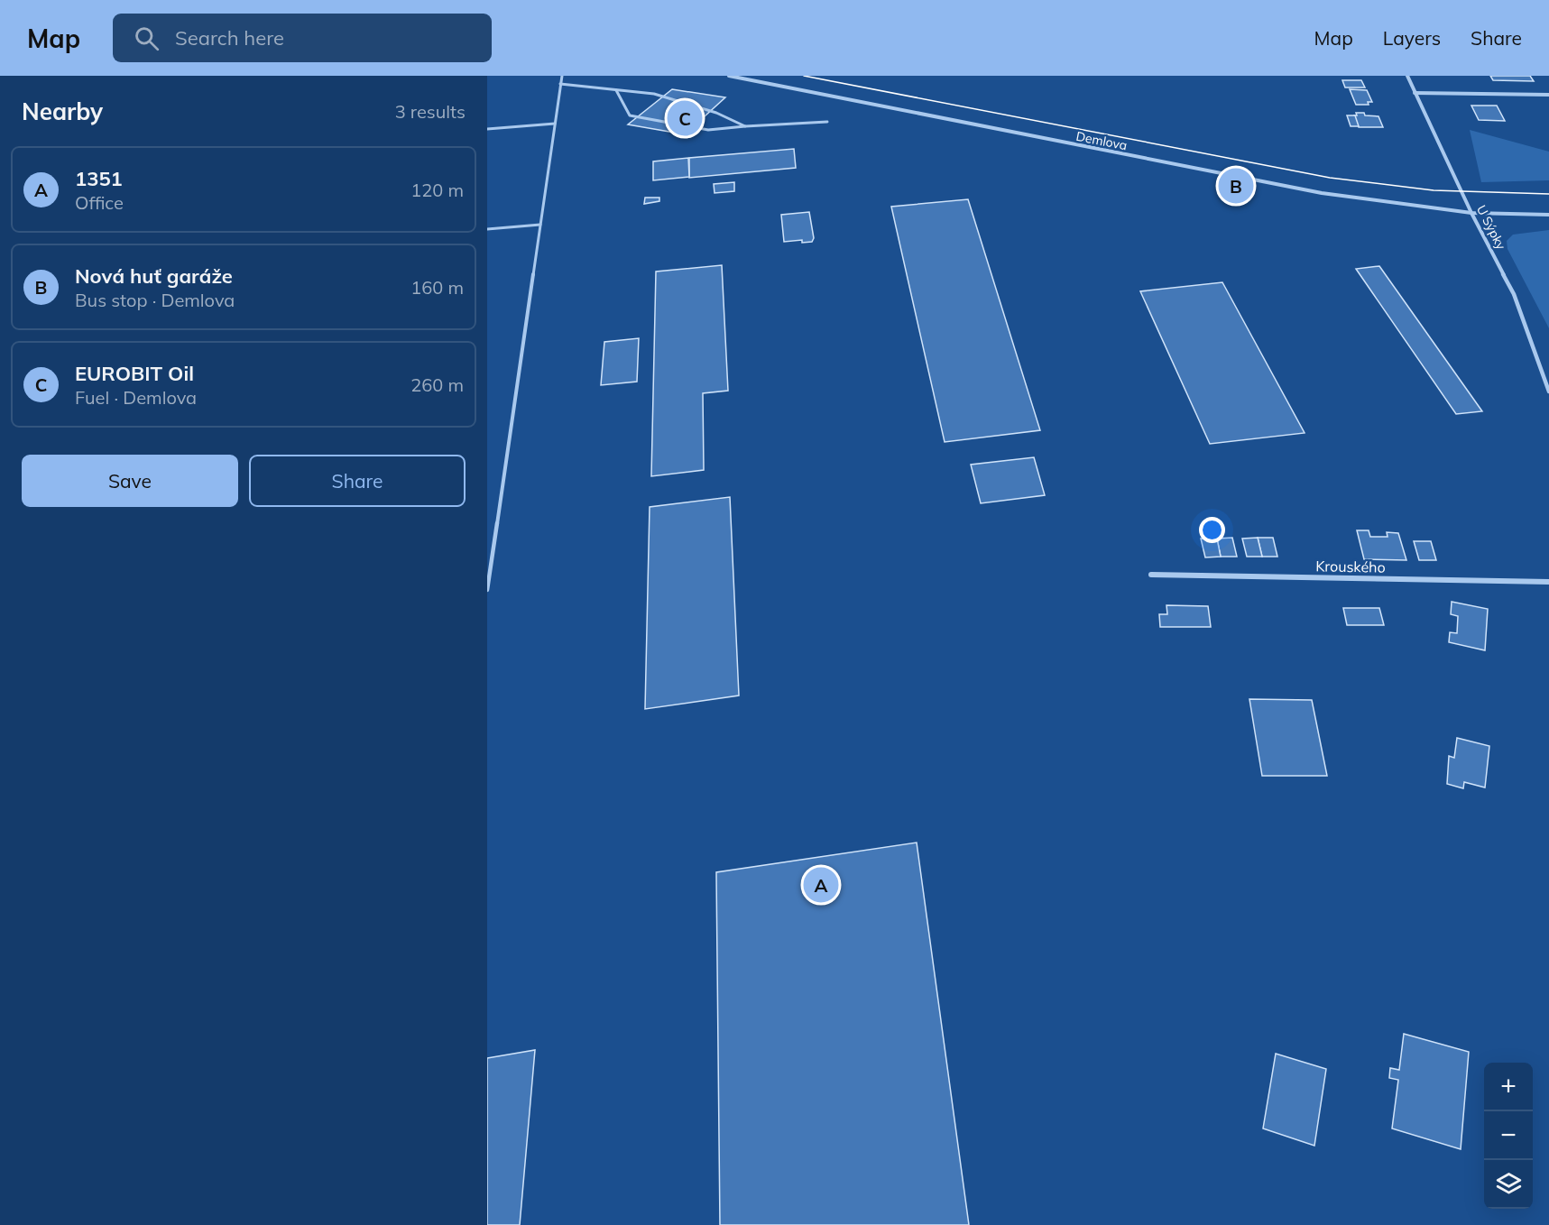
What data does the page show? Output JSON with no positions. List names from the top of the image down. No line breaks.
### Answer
{"streets":{"street":["Demlova","U Sýpky","Krouského"]},"crossings":[["Demlova","U Sýpky"]],"page":{"header":"Map","search":"Search here","nav":["Map","Layers","Share"],"heading":["Nearby","3 results"],"pins":["C","B","A"],"list":[{"mark":"A","name":"1351","note":"Office","value":"120 m"},{"mark":"B","name":"Nová huť garáže","note":"Bus stop · Demlova","value":"160 m"},{"mark":"C","name":"EUROBIT Oil","note":"Fuel · Demlova","value":"260 m"}],"buttons":["Save","Share"],"map_buttons":["+","−"]}}
